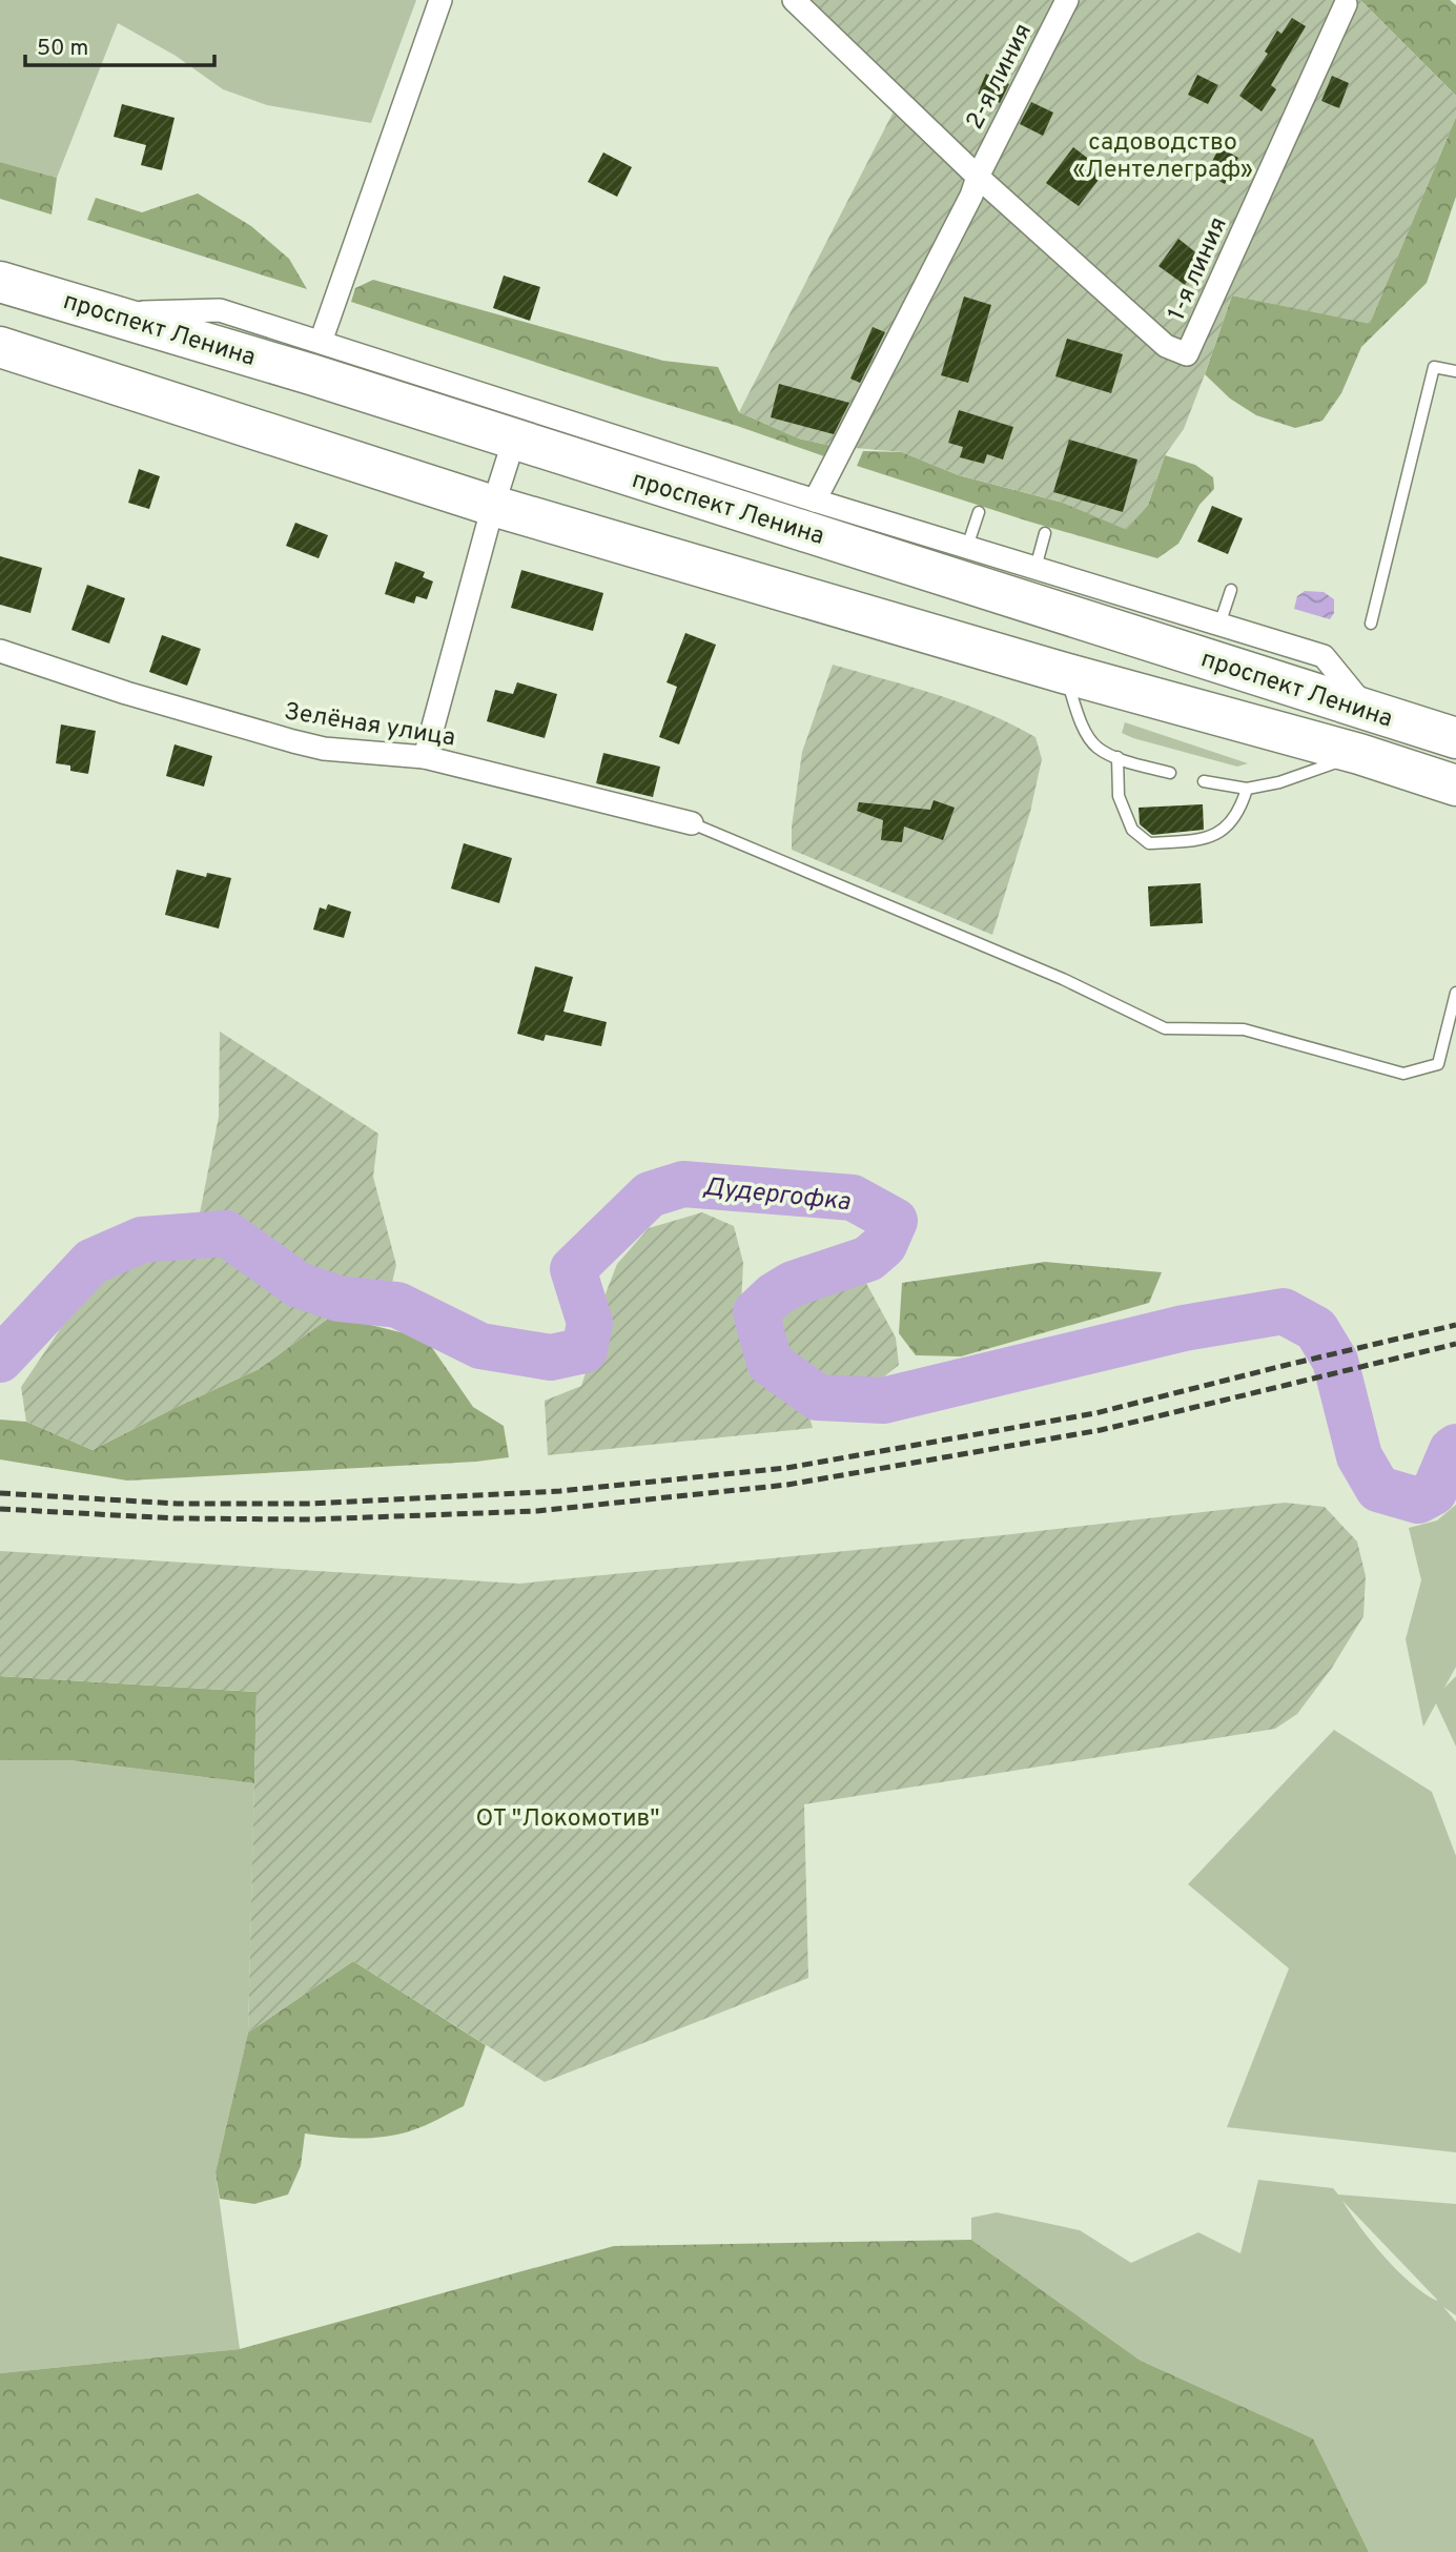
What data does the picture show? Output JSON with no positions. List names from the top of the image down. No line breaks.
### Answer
{"streets":{"highway":["проспект Ленина"],"street":["2-я линия","1-я линия","Зелёная улица"]},"crossings":[["2-я линия","1-я линия"]],"water":["Дудергофка"],"parks":["садоводство «Лентелеграф»","ОТ \"Локомотив\""],"scale_bar":"50 m"}
